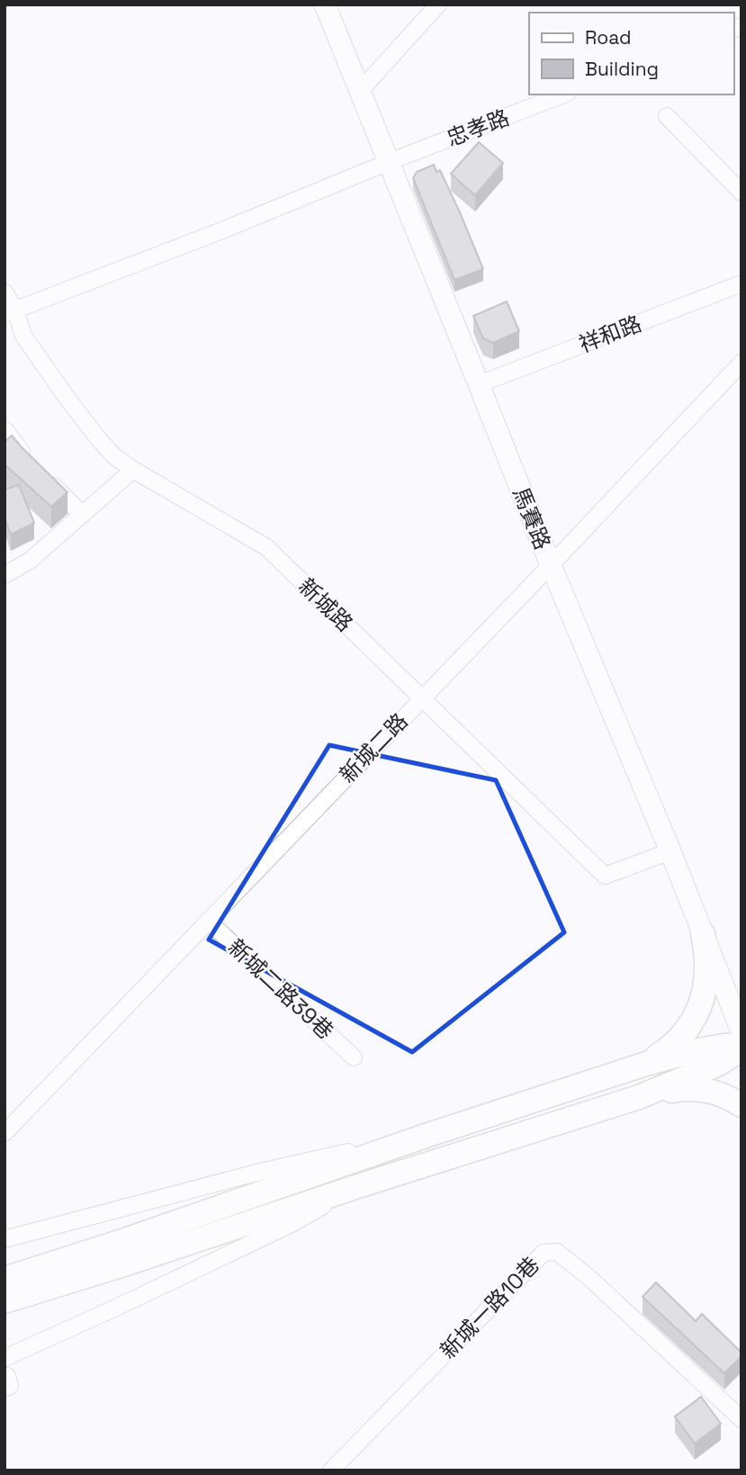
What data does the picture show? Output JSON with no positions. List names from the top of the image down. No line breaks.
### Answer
{"streets":{"main road":["馬賽路"],"street":["忠孝路","祥和路","新城路","新城二路","新城二路39巷","新城一路10巷"]},"crossings":[["忠孝路","馬賽路"],["忠孝路","新城路"],["祥和路","馬賽路"],["馬賽路","新城路"],["馬賽路","新城二路"],["新城路","新城二路"],["新城二路","新城二路39巷"]],"legend":["Road","Building"]}
